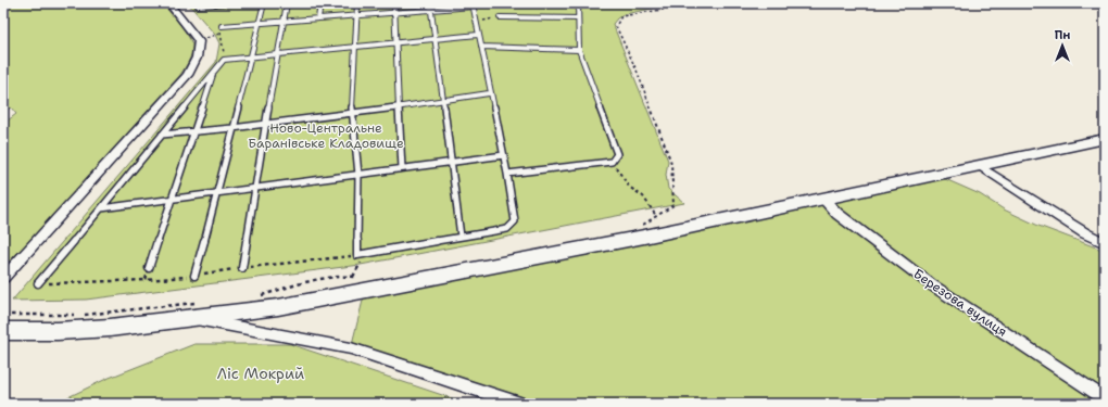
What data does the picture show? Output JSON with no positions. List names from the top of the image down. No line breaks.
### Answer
{"streets":{"street":["Березова вулиця"]},"parks":["Ново-Центральне Баранівське Кладовище","Ліс Мокрий"],"north":"top"}
